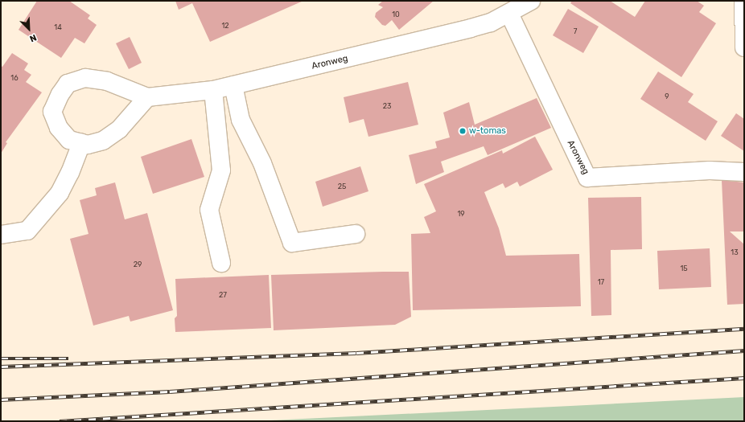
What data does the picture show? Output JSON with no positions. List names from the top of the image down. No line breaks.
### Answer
{"streets":{"street":["Aronweg"]},"places":["w-tomas"],"house_numbers":["10","12","14","7","16","9","23","25","19","13","29","15","17","27"],"north":"bottom right"}
